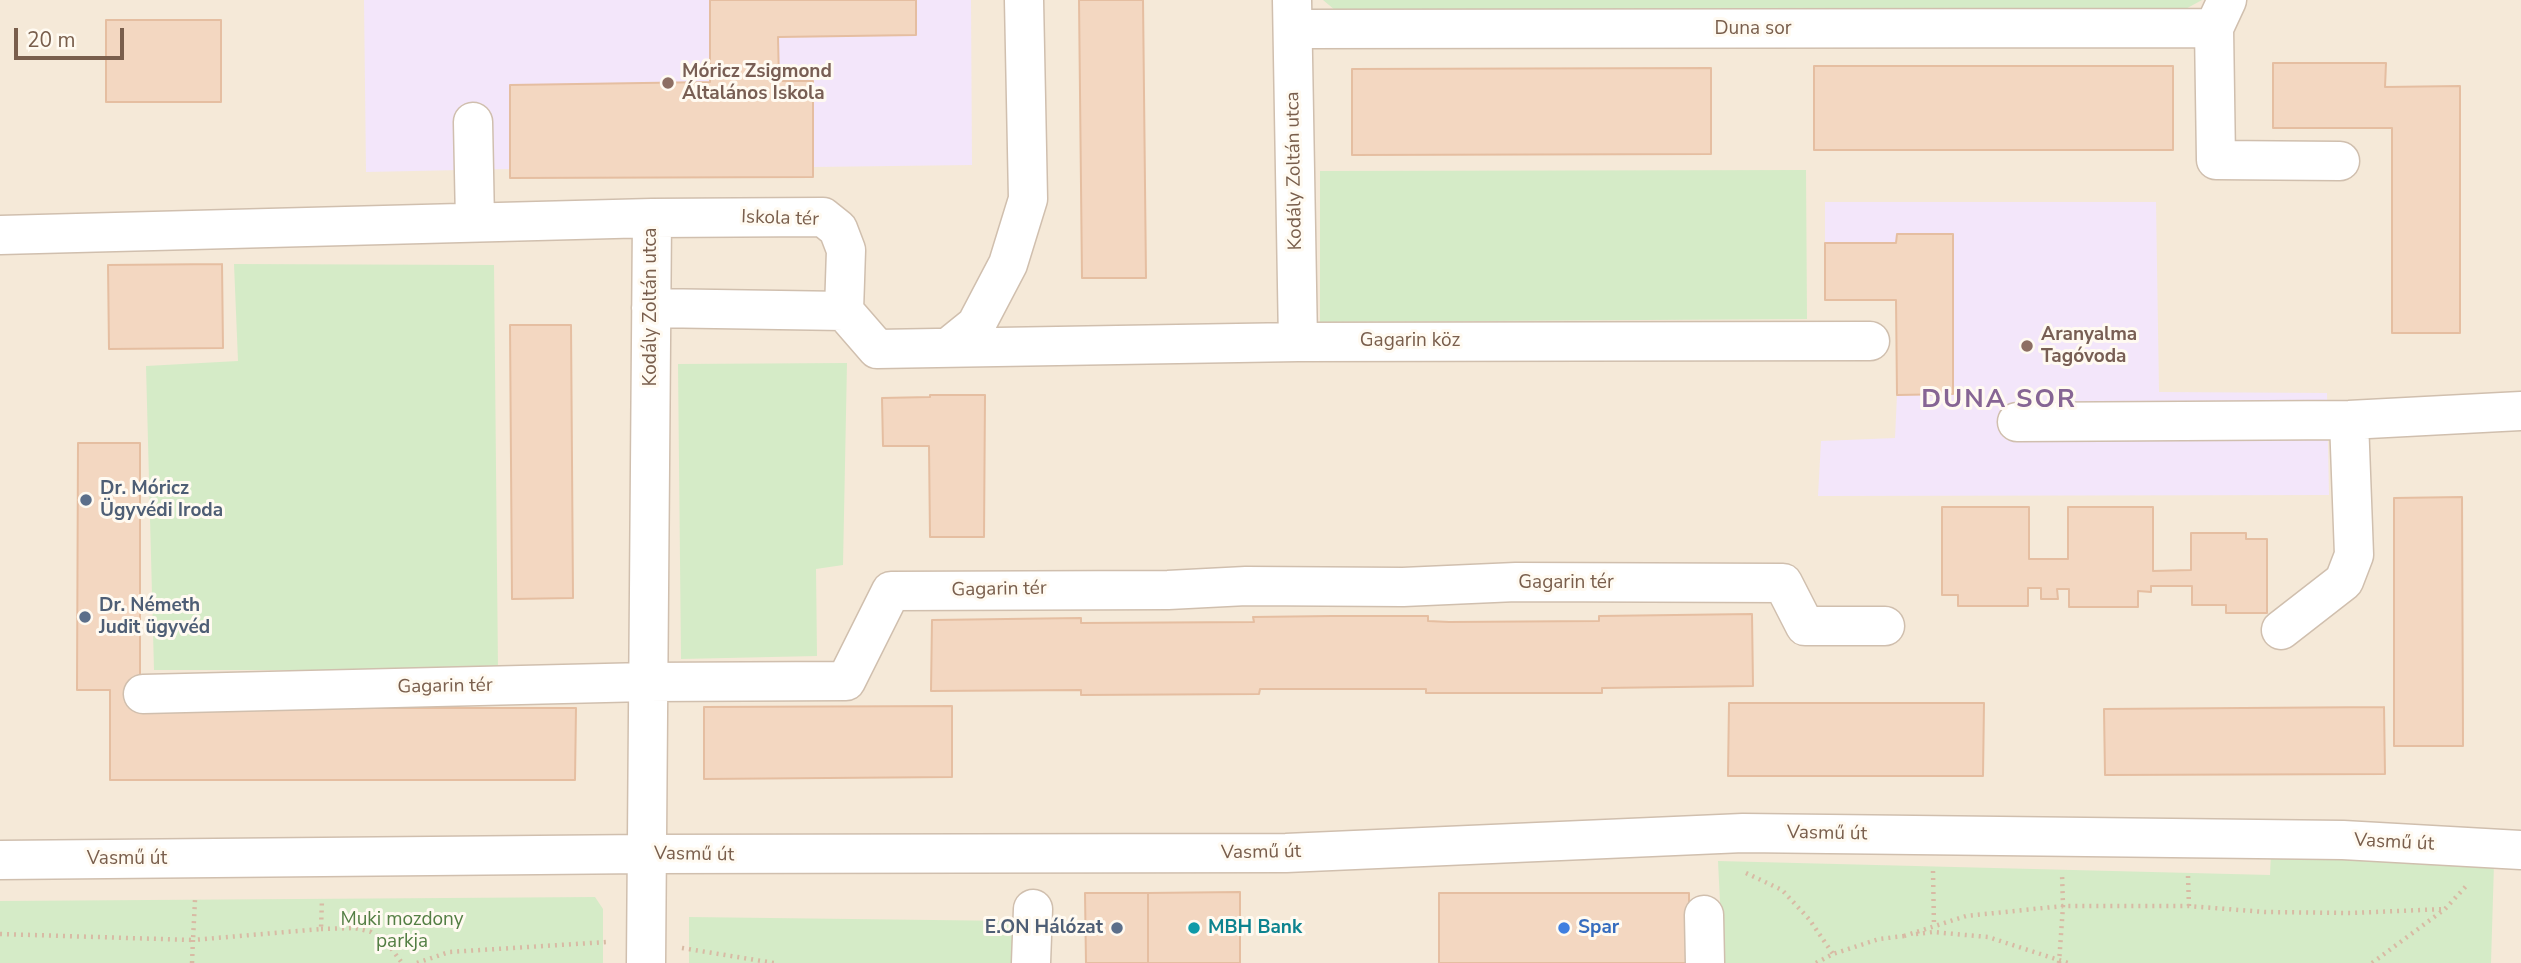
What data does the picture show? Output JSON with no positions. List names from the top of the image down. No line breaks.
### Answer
{"streets":{"street":["Duna sor","Kodály Zoltán utca","Iskola tér","Gagarin köz","Gagarin tér","Vasmű út"]},"crossings":[["Duna sor","Kodály Zoltán utca"],["Kodály Zoltán utca","Iskola tér"],["Kodály Zoltán utca","Gagarin köz"],["Kodály Zoltán utca","Gagarin tér"],["Kodály Zoltán utca","Vasmű út"]],"districts":["DUNA SOR"],"parks":["Muki mozdony parkja"],"places":["Móricz Zsigmond Általános Iskola","Aranyalma Tagóvoda","Dr. Móricz Ügyvédi Iroda","Dr. Németh Judit ügyvéd","E.ON Hálózat","MBH Bank","Spar"],"scale_bar":"20 m"}
